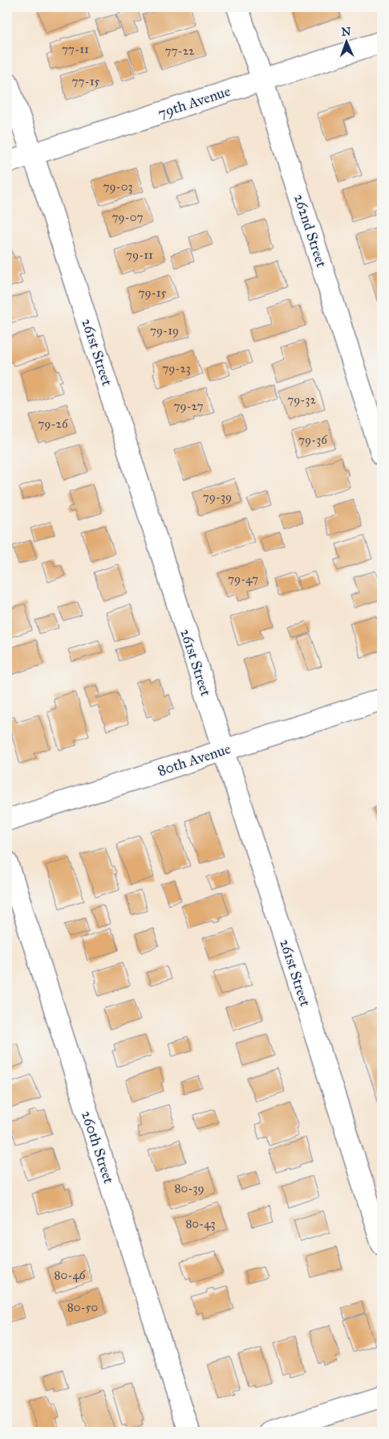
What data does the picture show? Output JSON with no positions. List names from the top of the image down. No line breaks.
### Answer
{"streets":{"street":["79th Avenue","262nd Street","261st Street","80th Avenue","260th Street"]},"crossings":[["79th Avenue","262nd Street"],["79th Avenue","261st Street"],["261st Street","80th Avenue"]],"house_numbers":["77-11","77-22","77-15","79-03","79-07","79-11","79-15","79-19","79-23","79-32","79-27","79-26","79-36","79-39","79-47","80-39","80-43","80-46","80-50"],"north":"top"}
